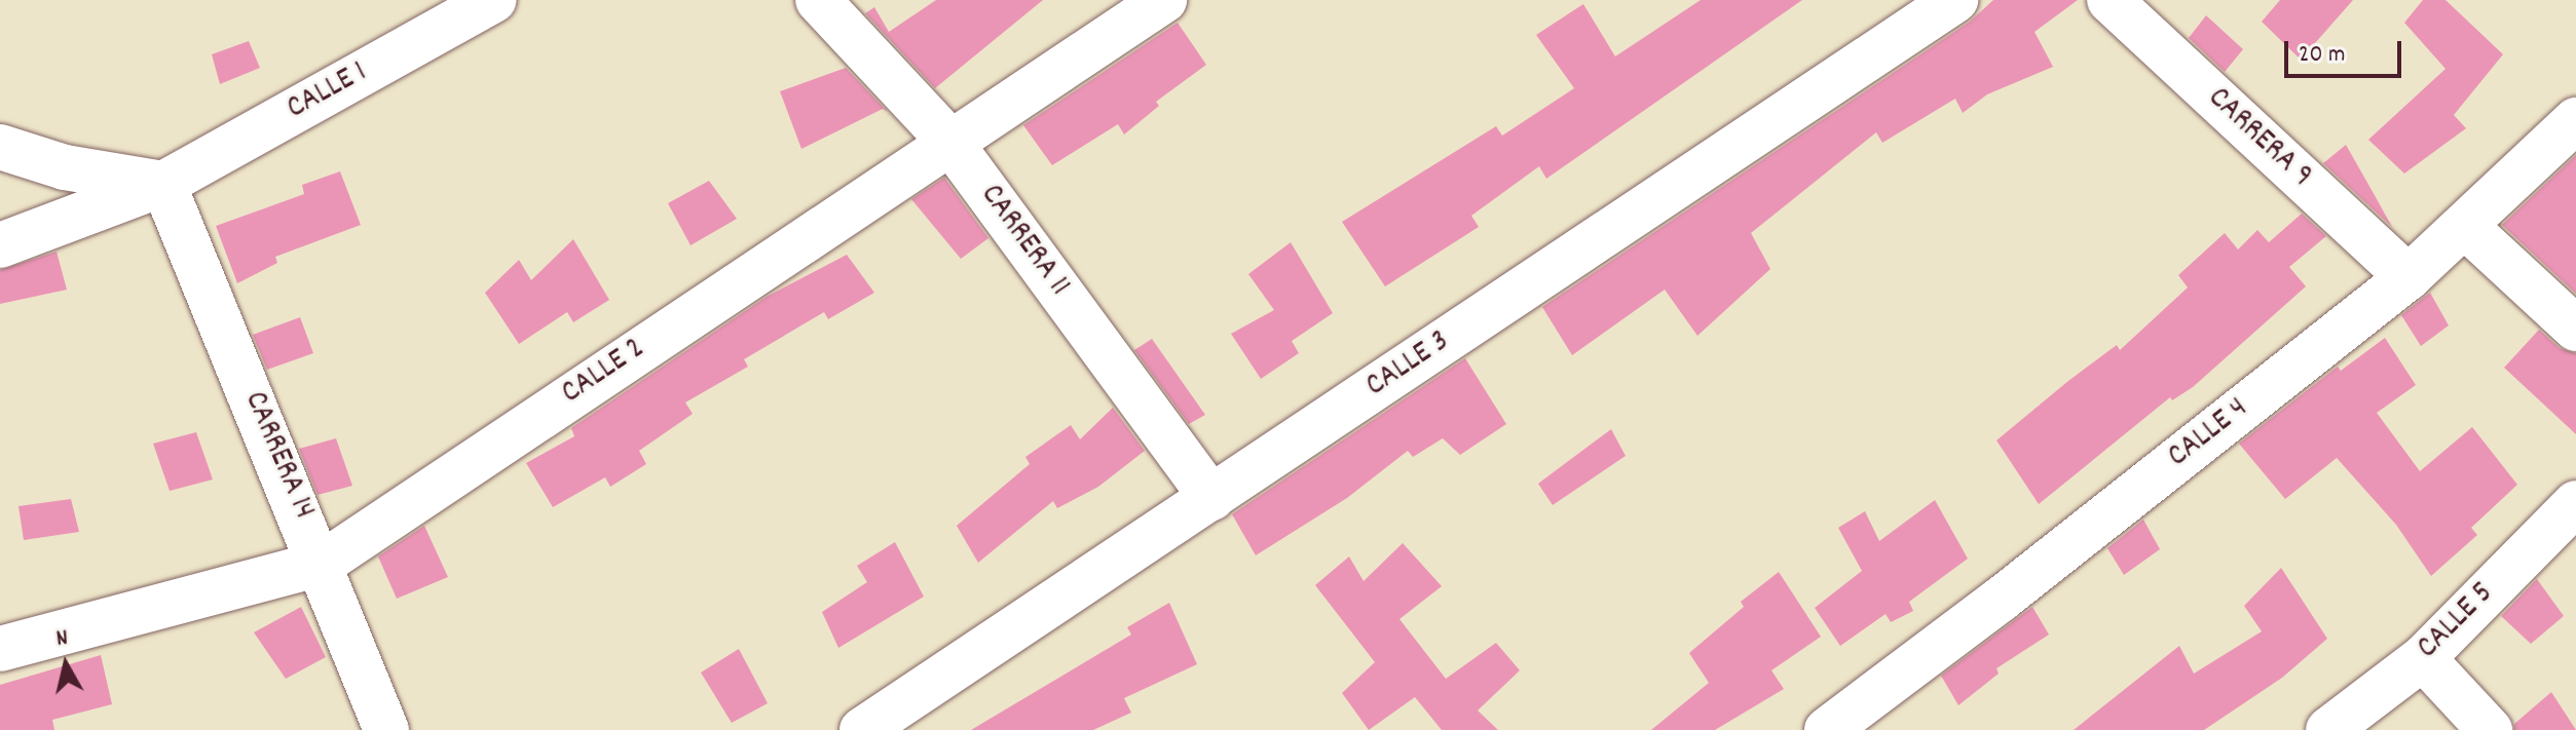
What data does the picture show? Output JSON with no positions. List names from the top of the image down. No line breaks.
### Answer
{"streets":{"street":["CALLE 1","CARRERA 9","CARRERA 11","CALLE 3","CALLE 2","CALLE 4","CARRERA 14","CALLE 5"]},"crossings":[["CALLE 1","CARRERA 14"],["CARRERA 9","CALLE 4"],["CARRERA 11","CALLE 3"],["CARRERA 11","CALLE 2"],["CALLE 2","CARRERA 14"]],"scale_bar":"20 m","north":"top"}
